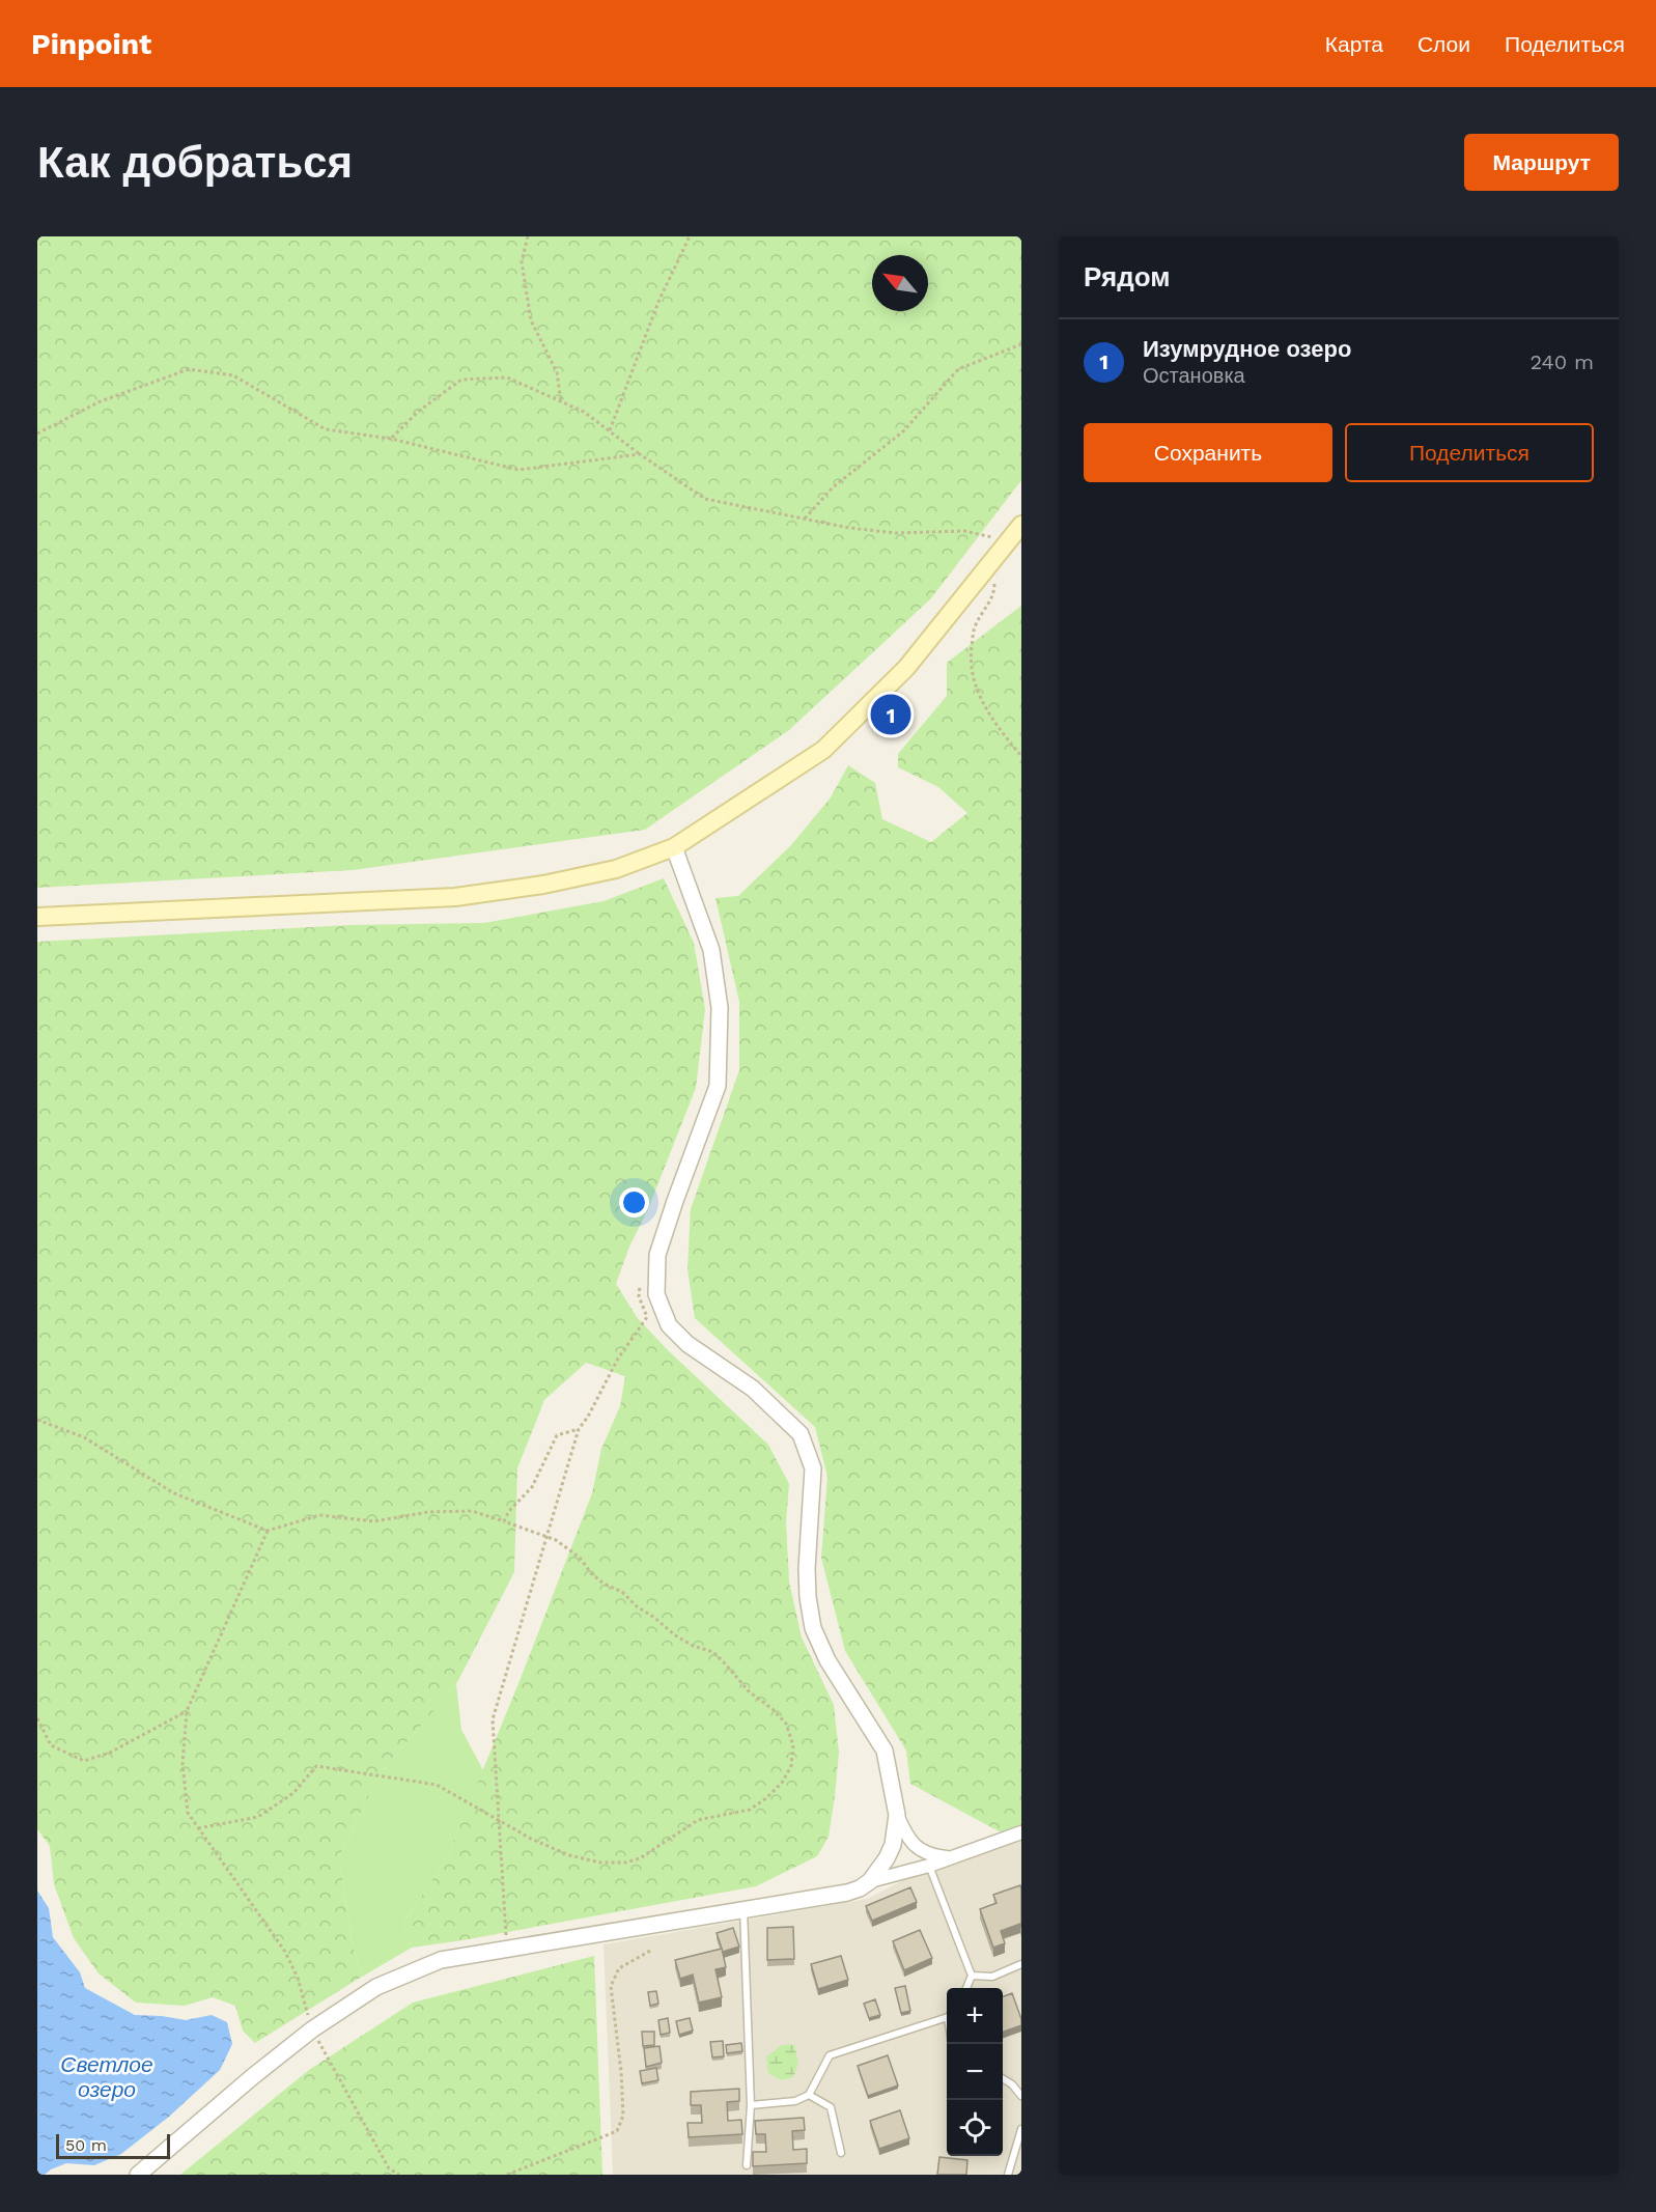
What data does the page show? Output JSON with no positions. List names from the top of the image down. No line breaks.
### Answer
{"water":["Светлое озеро"],"scale_bar":"50 m","north":"top left","page":{"header":"Pinpoint","nav":["Карта","Слои","Поделиться"],"buttons":["Маршрут",["Сохранить","Поделиться"]],"title":"Как добраться","heading":"Рядом","list":[{"mark":"1","name":"Изумрудное озеро","note":"Остановка","value":"240 m"}],"pins":"1","map_buttons":["+","−"],"scale":"50 m"}}
